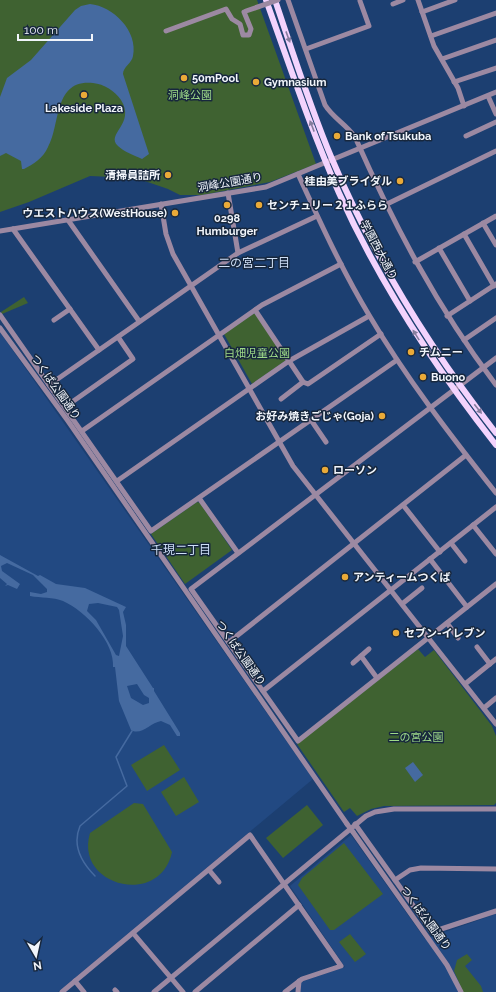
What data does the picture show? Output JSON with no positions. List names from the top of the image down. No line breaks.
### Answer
{"streets":{"main road":["学園西大通り"],"street":["洞峰公園通り","つくば公園通り"]},"crossings":[["洞峰公園通り","学園西大通り"]],"districts":["二の宮二丁目","千現二丁目"],"parks":["洞峰公園","白畑児童公園","二の宮公園"],"places":["50mPool","Gymnasium","Lakeside Plaza","Bank of Tsukuba","清掃員詰所","桂由美ブライダル","0298 Humburger","センチュリー２１ふらら","ウエストハウス(WestHouse)","チムニー","Buono","お好み焼きごじゃ(Goja)","ローソン","アンティームつくば","セブン-イレブン"],"scale_bar":"100 m","north":"bottom"}
